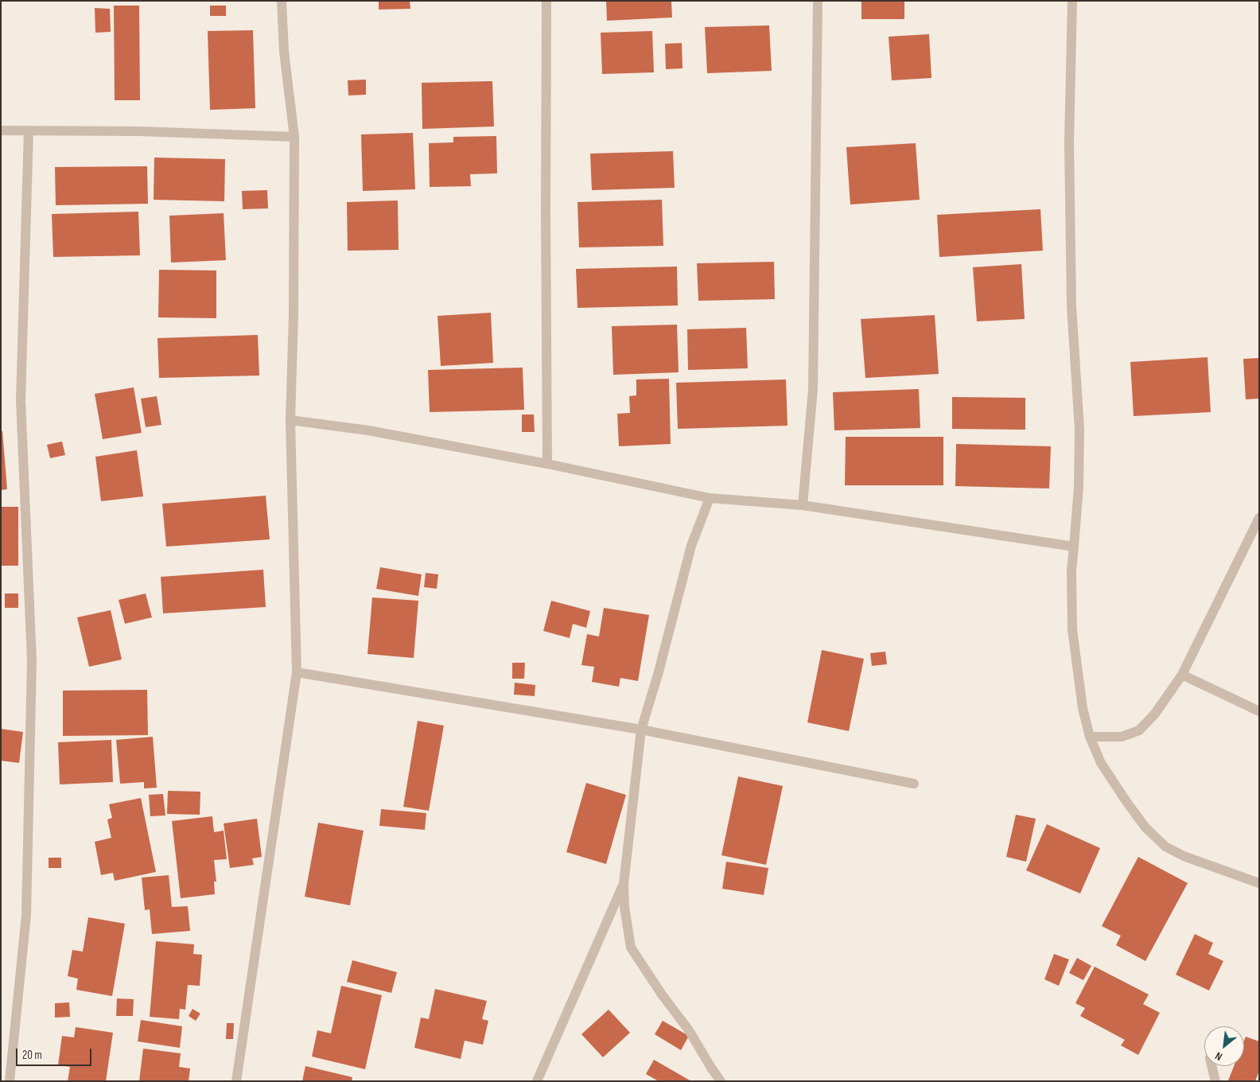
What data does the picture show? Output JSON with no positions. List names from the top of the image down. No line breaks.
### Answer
{"scale_bar":"20 m","north":"bottom left"}
